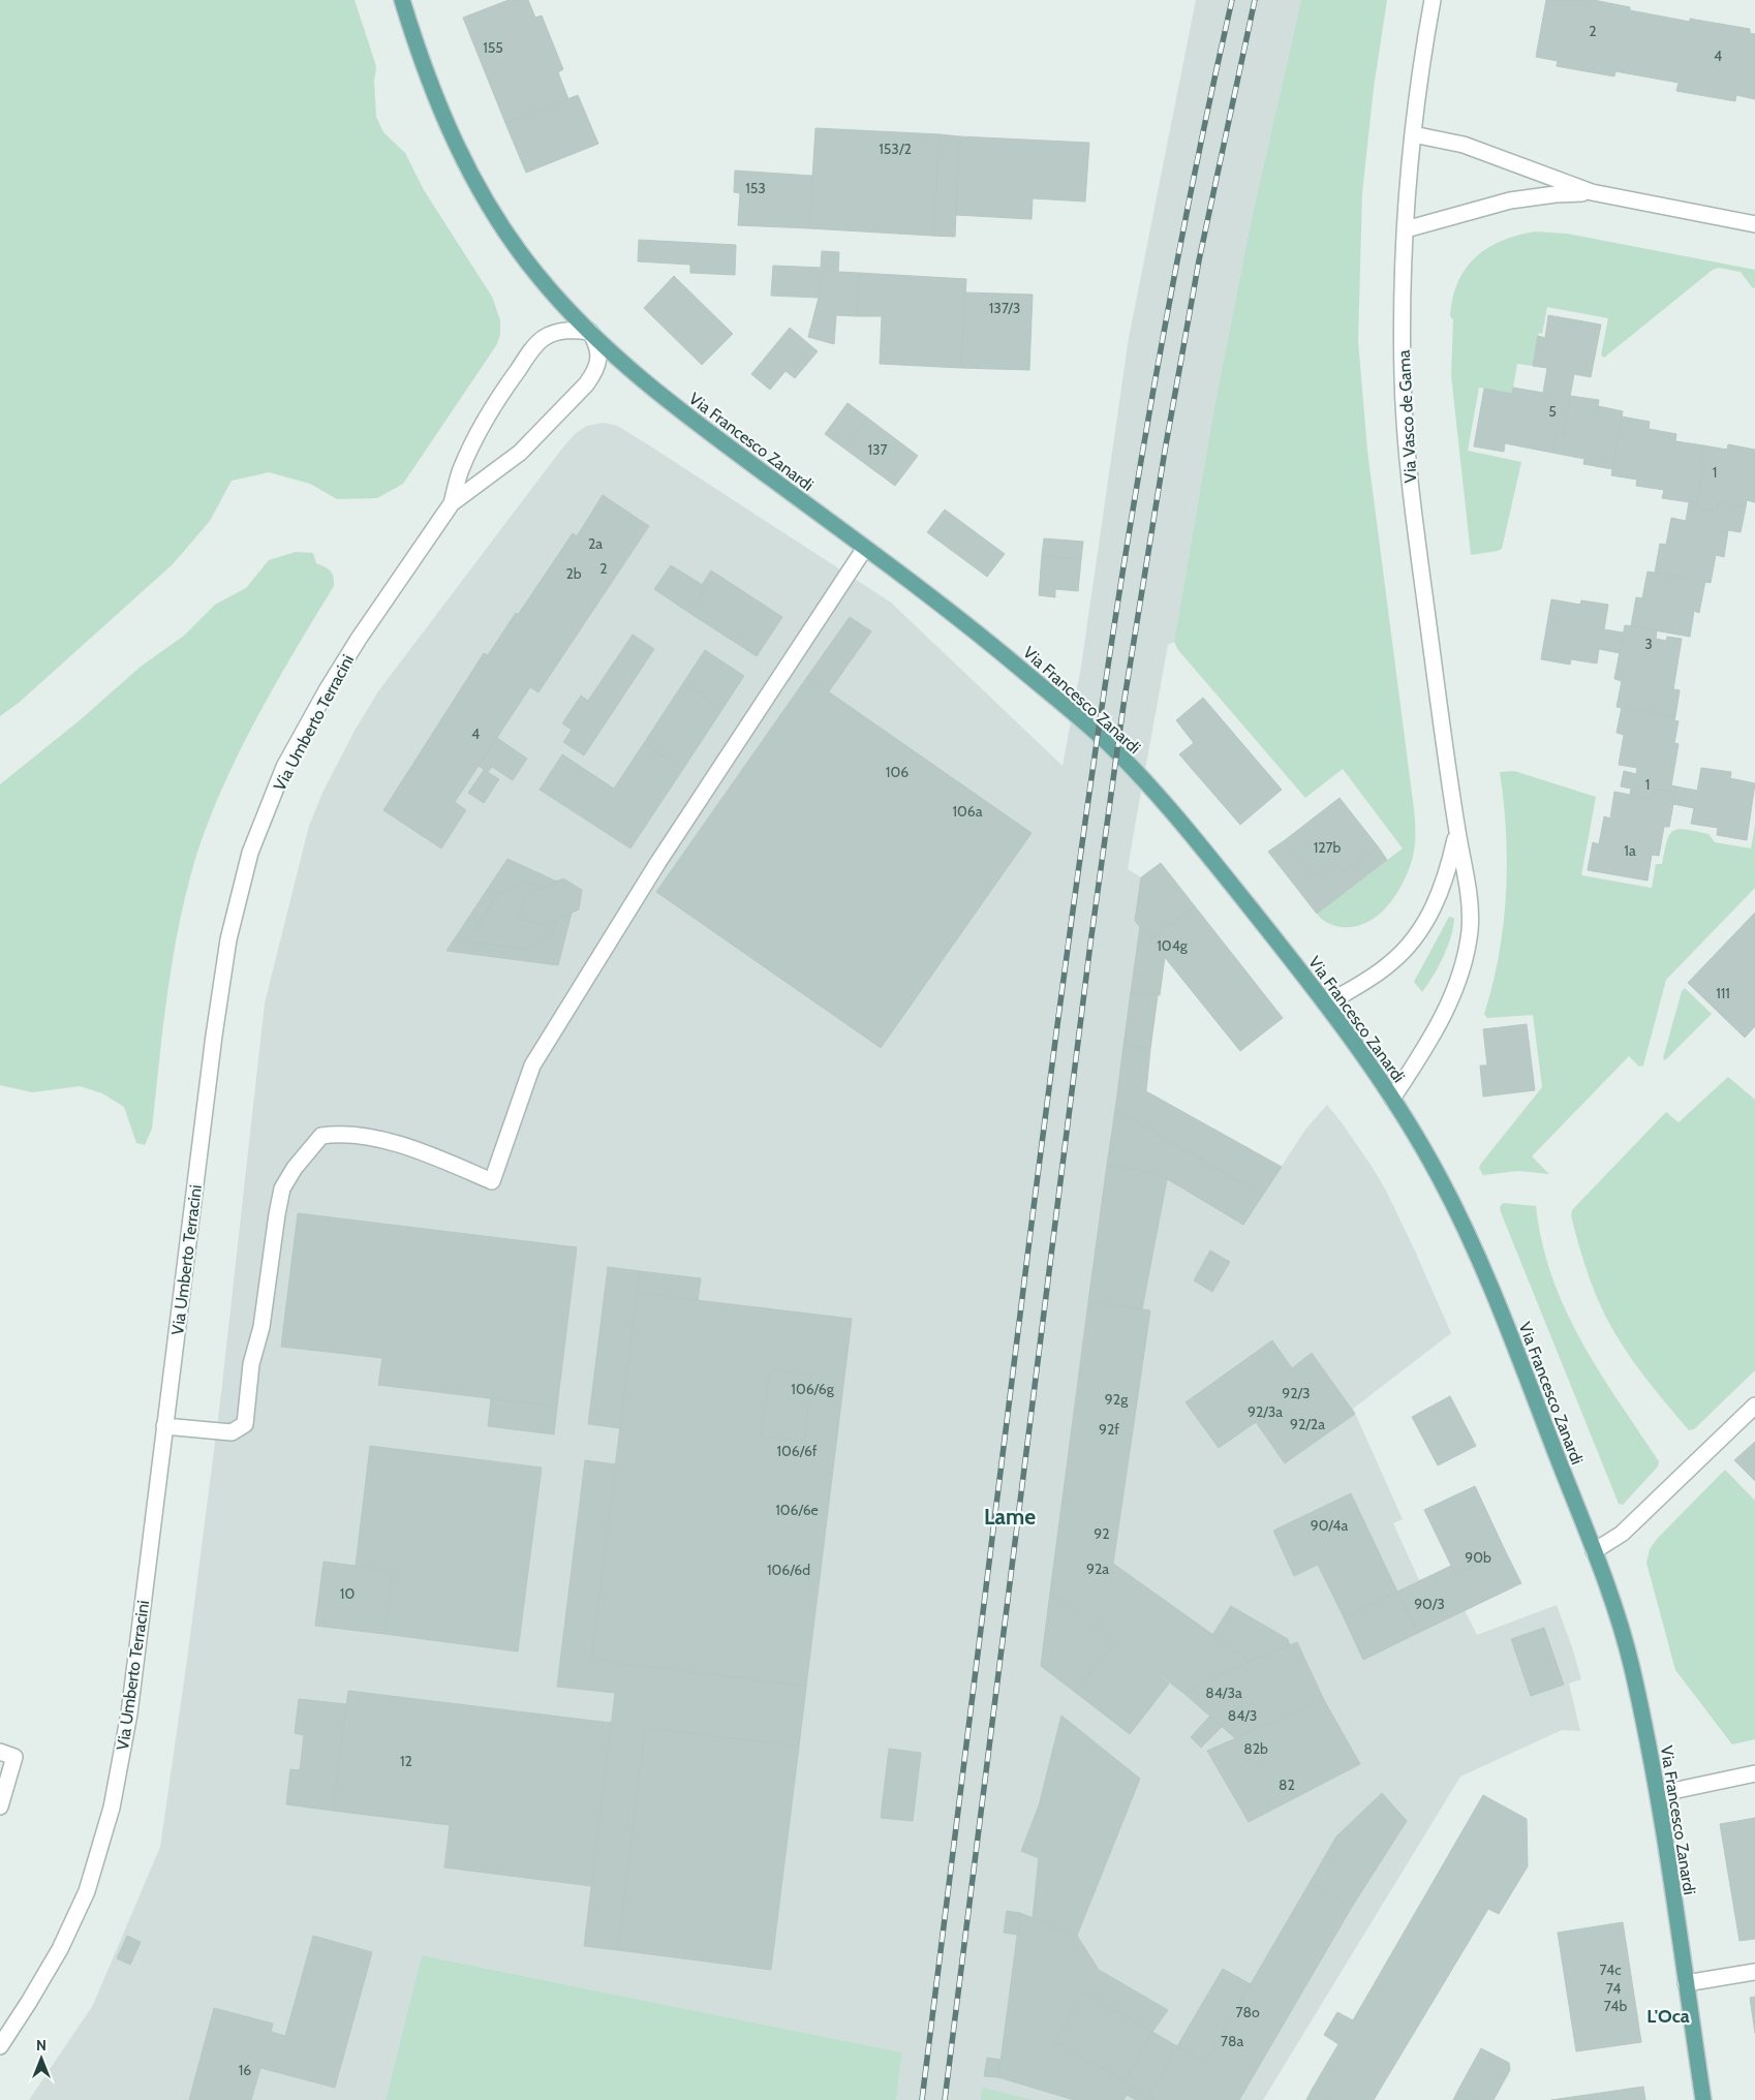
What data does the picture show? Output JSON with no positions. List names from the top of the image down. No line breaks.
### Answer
{"streets":{"main road":["Via Francesco Zanardi"],"street":["Via Vasco de Gama","Via Umberto Terracini"]},"crossings":[["Via Vasco de Gama","Via Francesco Zanardi"],["Via Francesco Zanardi","Via Umberto Terracini"]],"districts":["Lame","L'Oca"],"house_numbers":["2","155","4","153/2","153","137/3","5","137","1","2a","2","2b","3","4","106","1","106a","127b","1a","104g","111","106/6g","92/3","92g","92/3a","92/2a","92f","106/6f","106/6e","90/4a","92","90b","92a","106/6d","10","90/3","84/3a","84/3","82b","12","82","74c","74","74b","78o","78a","16"],"north":"top"}
